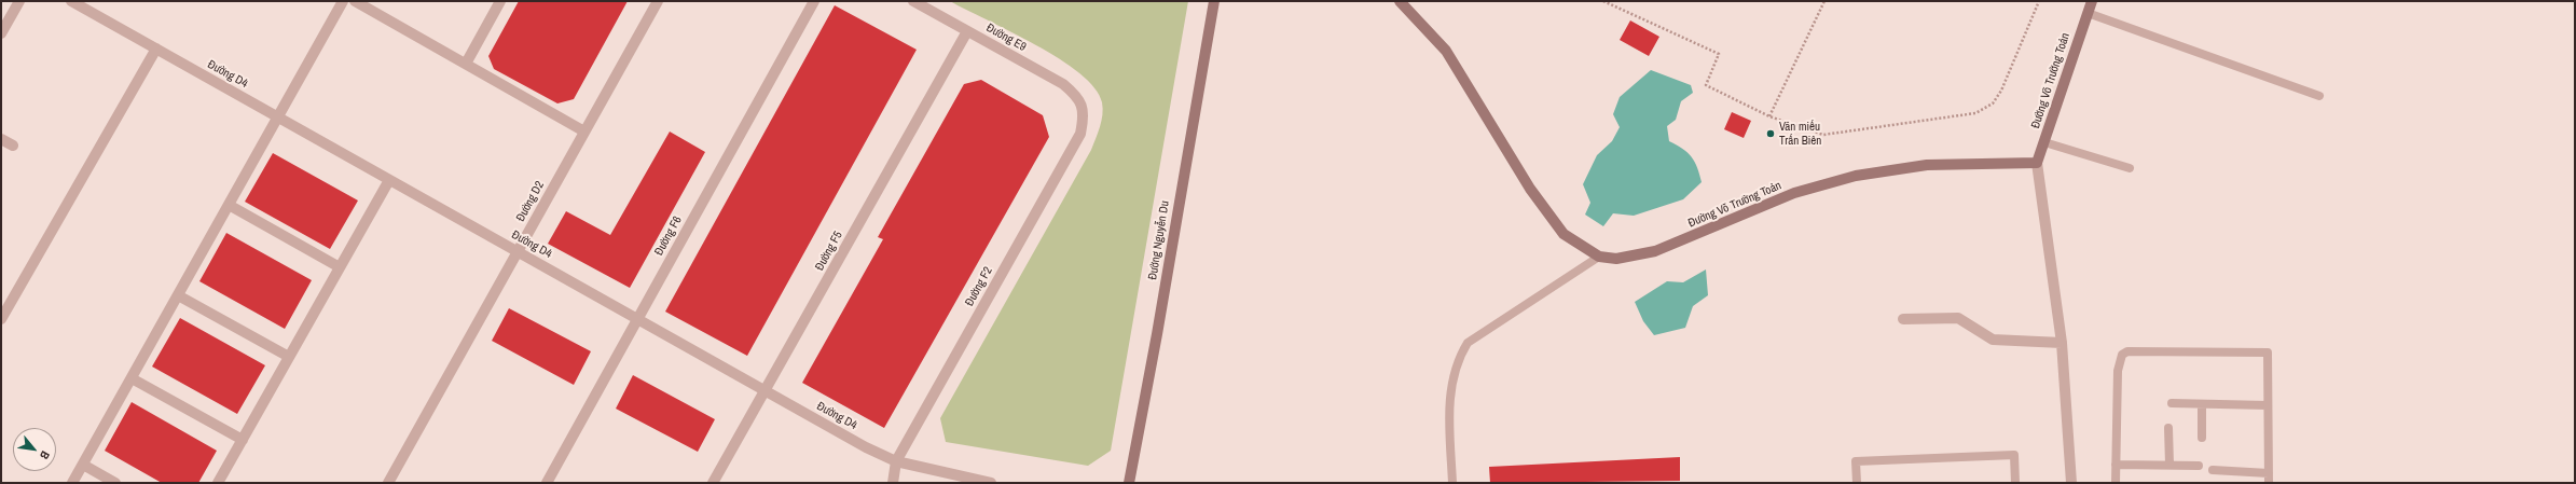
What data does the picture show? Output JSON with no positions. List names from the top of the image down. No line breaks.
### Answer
{"streets":{"main road":["Đường Võ Trường Toản","Đường Nguyễn Du"],"street":["Đường E9","Đường D4","Đường D2","Đường F6","Đường F5","Đường F2"]},"crossings":[["Đường E9","Đường F5"],["Đường E9","Đường F2"],["Đường D4","Đường D2"],["Đường D4","Đường F6"],["Đường D4","Đường F5"],["Đường D4","Đường F2"]],"places":["Văn miếu Trấn Biên"],"north":"bottom right"}
